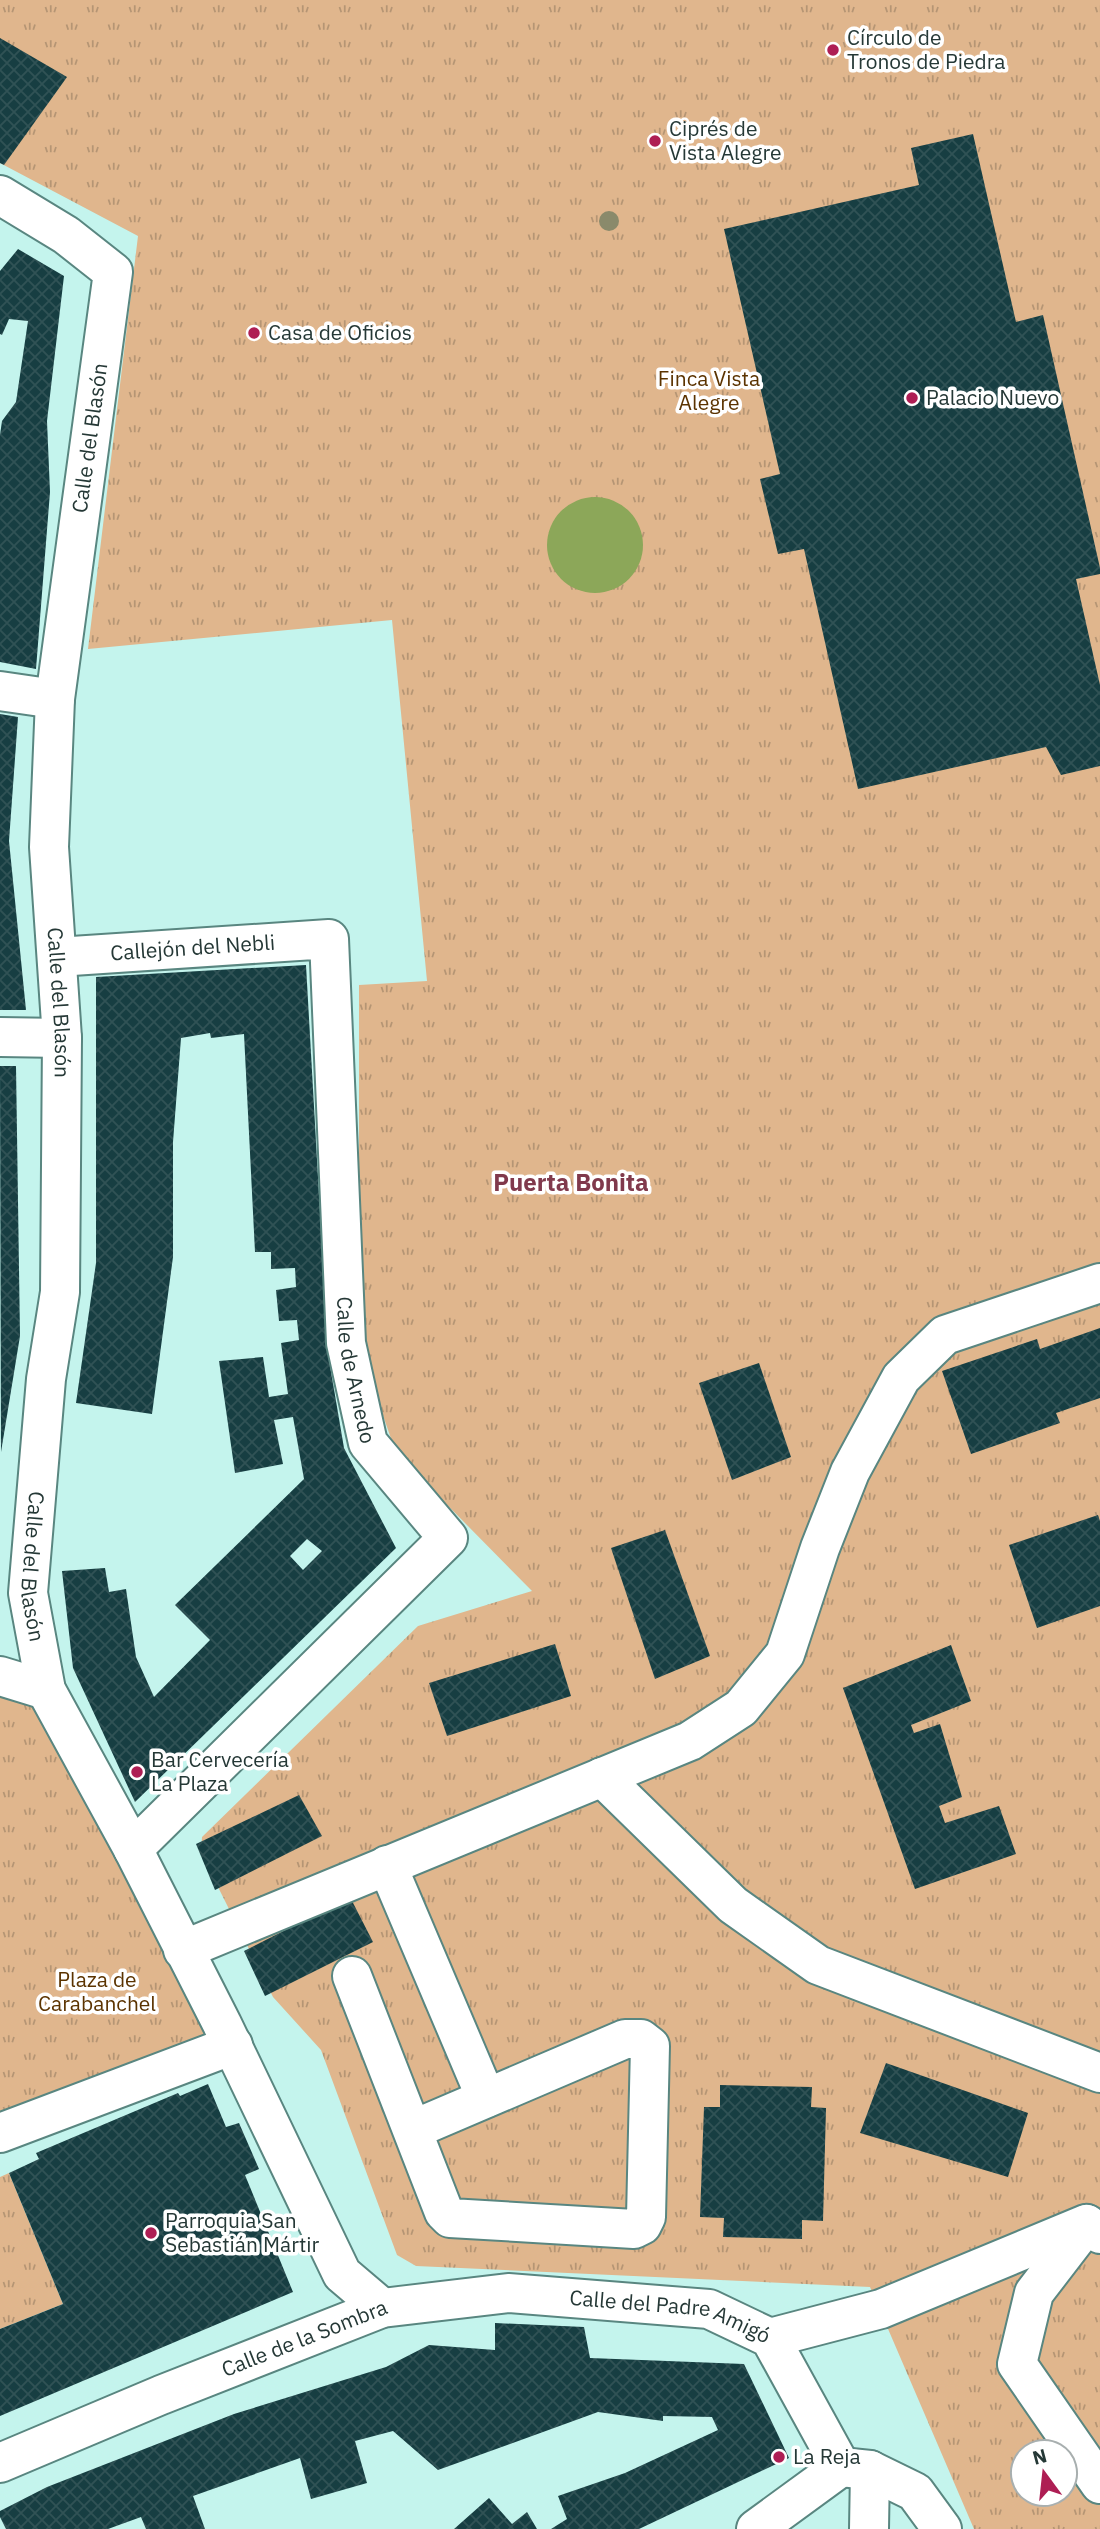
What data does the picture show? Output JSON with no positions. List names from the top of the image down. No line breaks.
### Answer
{"streets":{"street":["Calle del Blasón","Callejón del Nebli","Calle de Arnedo","Calle del Padre Amigó","Calle de la Sombra"]},"crossings":[["Calle del Blasón","Callejón del Nebli"],["Calle del Blasón","Calle de Arnedo"],["Callejón del Nebli","Calle de Arnedo"],["Calle del Padre Amigó","Calle de la Sombra"]],"districts":["Puerta Bonita"],"parks":["Finca Vista Alegre","Plaza de Carabanchel"],"places":["Círculo de Tronos de Piedra","Ciprés de Vista Alegre","Casa de Oficios","Palacio Nuevo","Bar Cervecería La Plaza","Parroquia San Sebastián Mártir","La Reja"],"north":"top"}
